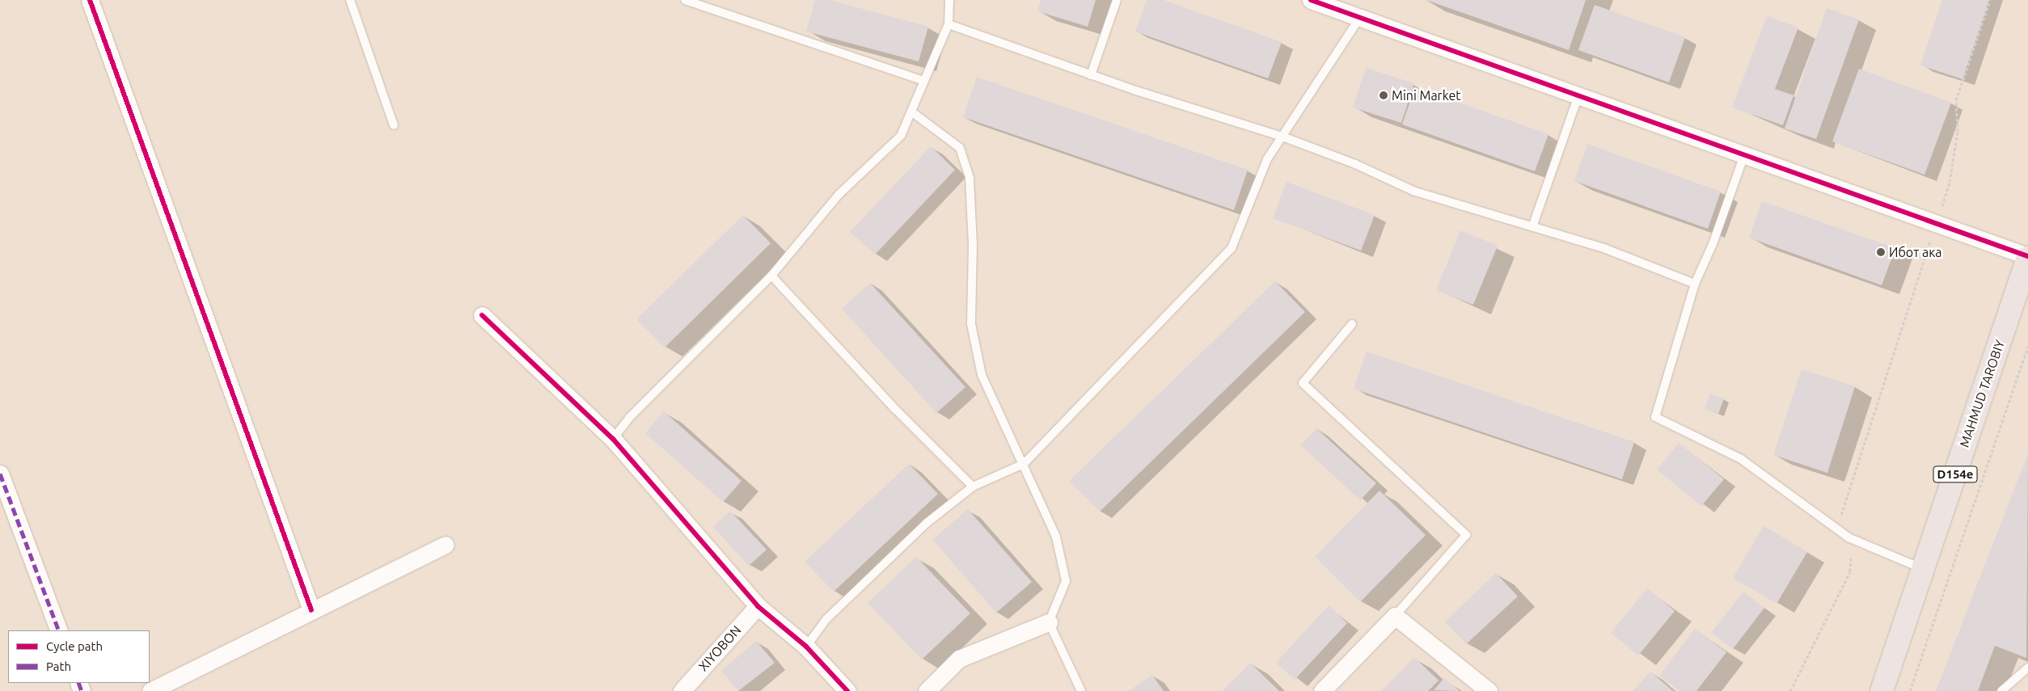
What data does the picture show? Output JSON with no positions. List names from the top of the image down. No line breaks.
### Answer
{"streets":{"main road":["MAHMUD TAROBIY","D154e"],"street":["XIYOBON"]},"places":["Mini Market","Ибот ака"],"legend":["Cycle path","Path"]}
